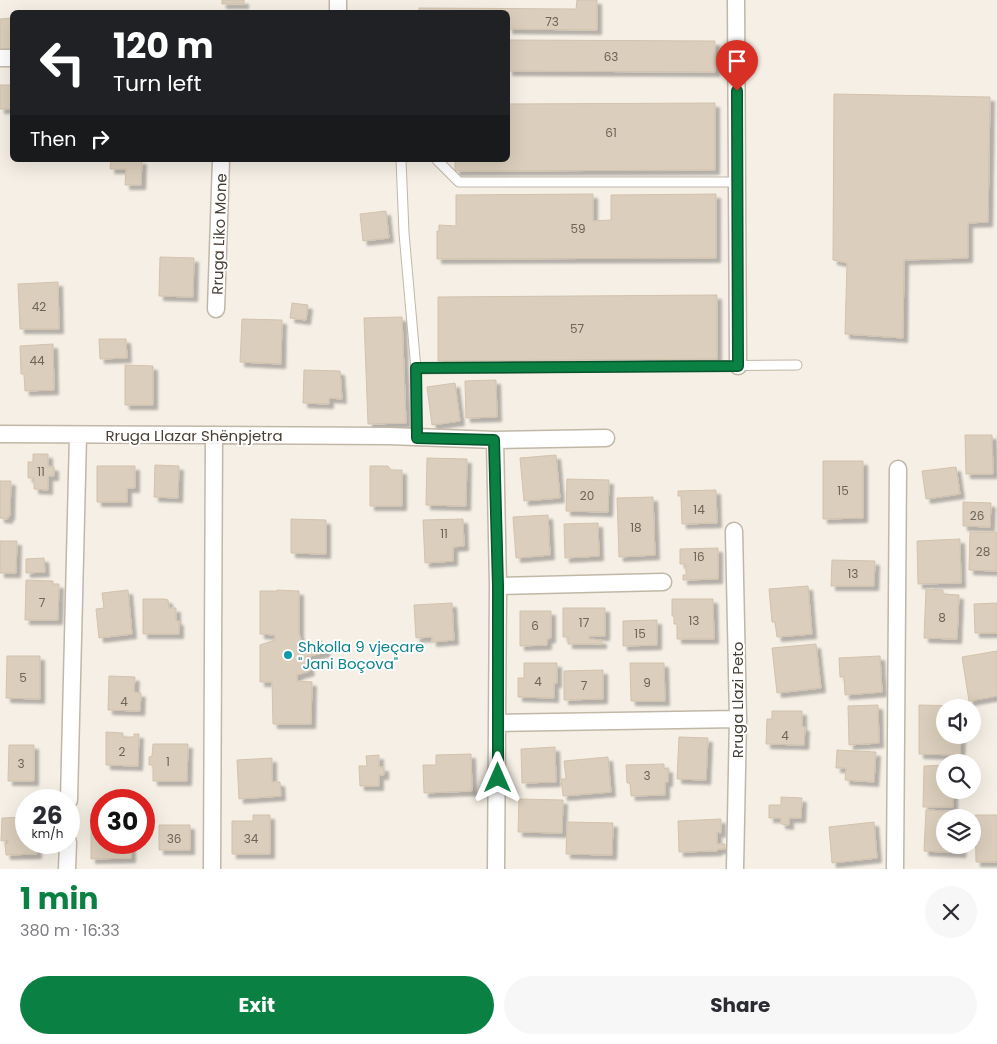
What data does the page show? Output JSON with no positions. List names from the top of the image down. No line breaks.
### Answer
{"streets":{"street":["Rruga Liko Mone","Rruga Llazar Shënpjetra","Rruga Llazi Peto"]},"places":["Shkolla 9 vjeçare \"Jani Boçova\""],"house_numbers":["73","63","61","59","42","57","44","11","15","20","14","26","18","11","28","16","13","7","8","13","17","6","15","5","4","9","7","4","4","2","1","3","3","36","34"],"page":{"turn":["120 m","Turn left"],"then":"Then","speed":"26 km/h","limit":"30","heading":["1 min","380 m · 16:33"],"buttons":["Exit","Share"]}}
